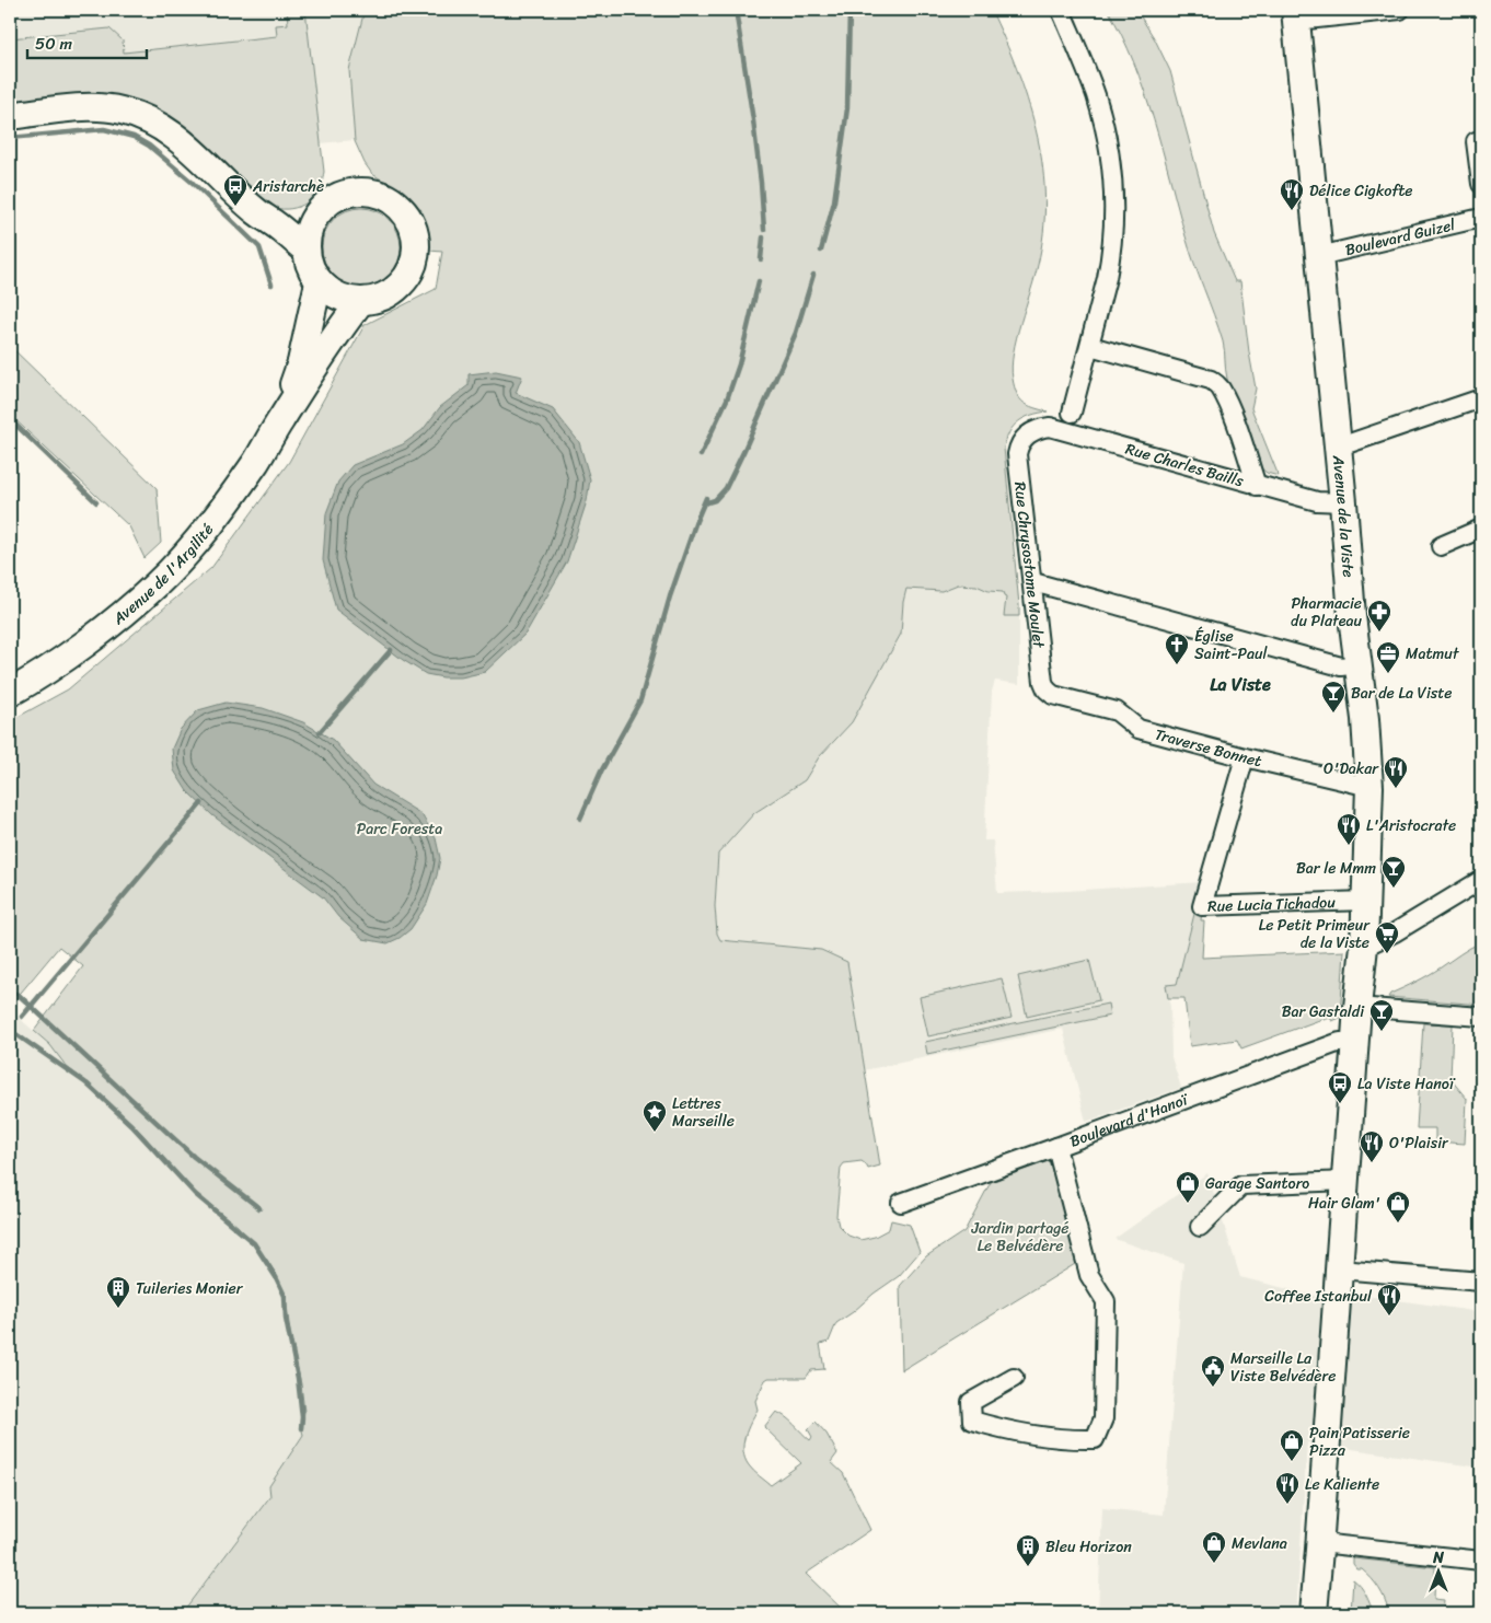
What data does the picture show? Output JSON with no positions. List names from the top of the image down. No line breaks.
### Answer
{"streets":{"street":["Boulevard Guizel","Rue Charles Baills","Avenue de la Viste","Rue Chrysostome Moulet","Avenue de l'Argilité","Traverse Bonnet","Rue Lucia Tichadou","Boulevard d'Hanoï"]},"crossings":[["Boulevard Guizel","Avenue de la Viste"],["Rue Charles Baills","Avenue de la Viste"],["Rue Charles Baills","Rue Chrysostome Moulet"],["Avenue de la Viste","Traverse Bonnet"],["Avenue de la Viste","Rue Lucia Tichadou"],["Avenue de la Viste","Boulevard d'Hanoï"],["Rue Chrysostome Moulet","Traverse Bonnet"],["Traverse Bonnet","Rue Lucia Tichadou"]],"districts":["La Viste"],"parks":["Parc Foresta","Jardin partagé Le Belvédère"],"places":{"bus stop":["Aristarchè","La Viste Hanoï"],"restaurant":["Délice Cigkofte","O'Dakar","L'Aristocrate","O'Plaisir","Coffee Istanbul","Le Kaliente"],"pharmacy":["Pharmacie du Plateau"],"church":["Église Saint-Paul"],"office":["Matmut"],"bar":["Bar de La Viste","Bar le Mmm","Bar Gastaldi"],"supermarket":["Le Petit Primeur de la Viste"],"place":["Lettres Marseille"],"shop":["Garage Santoro","Hair Glam'","Pain Patisserie Pizza","Mevlana"],"building":["Tuileries Monier","Bleu Horizon"],"public building":["Marseille La Viste Belvédère"]},"scale_bar":"50 m","north":"top"}
